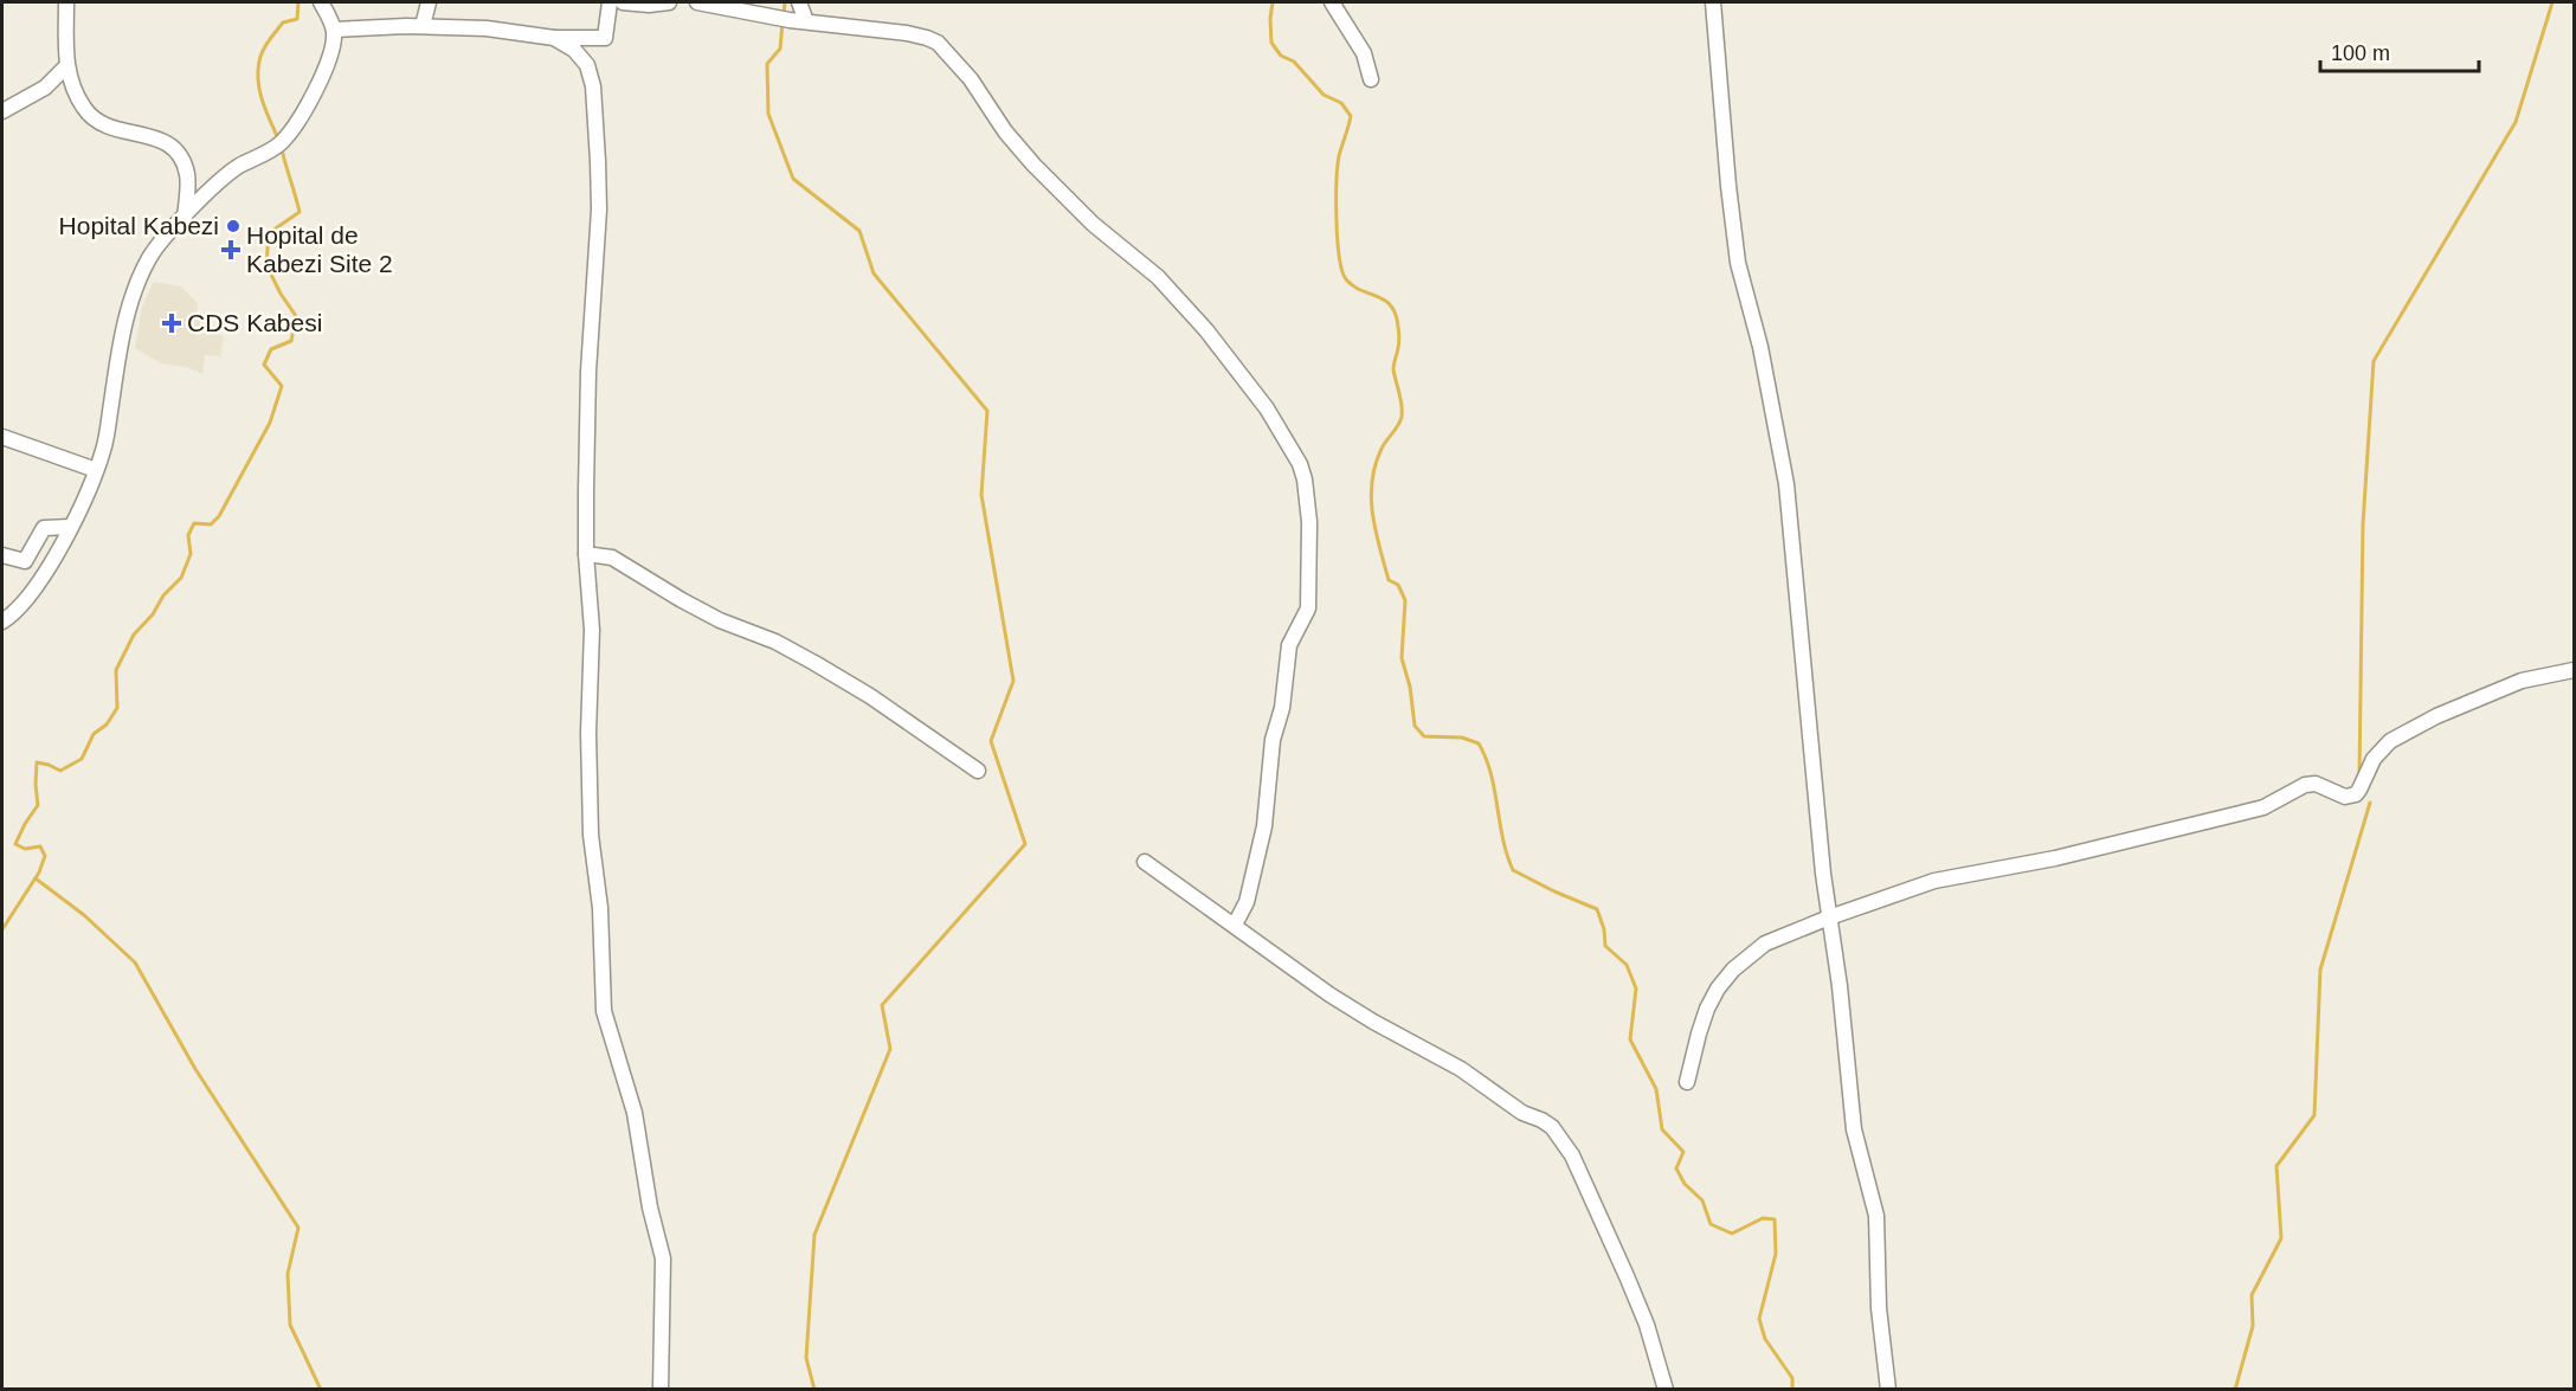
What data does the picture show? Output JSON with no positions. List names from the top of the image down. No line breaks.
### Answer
{"places":{"other":["Hopital Kabezi"],"health":["Hopital de Kabezi Site 2","CDS Kabesi"]},"scale_bar":"100 m"}
